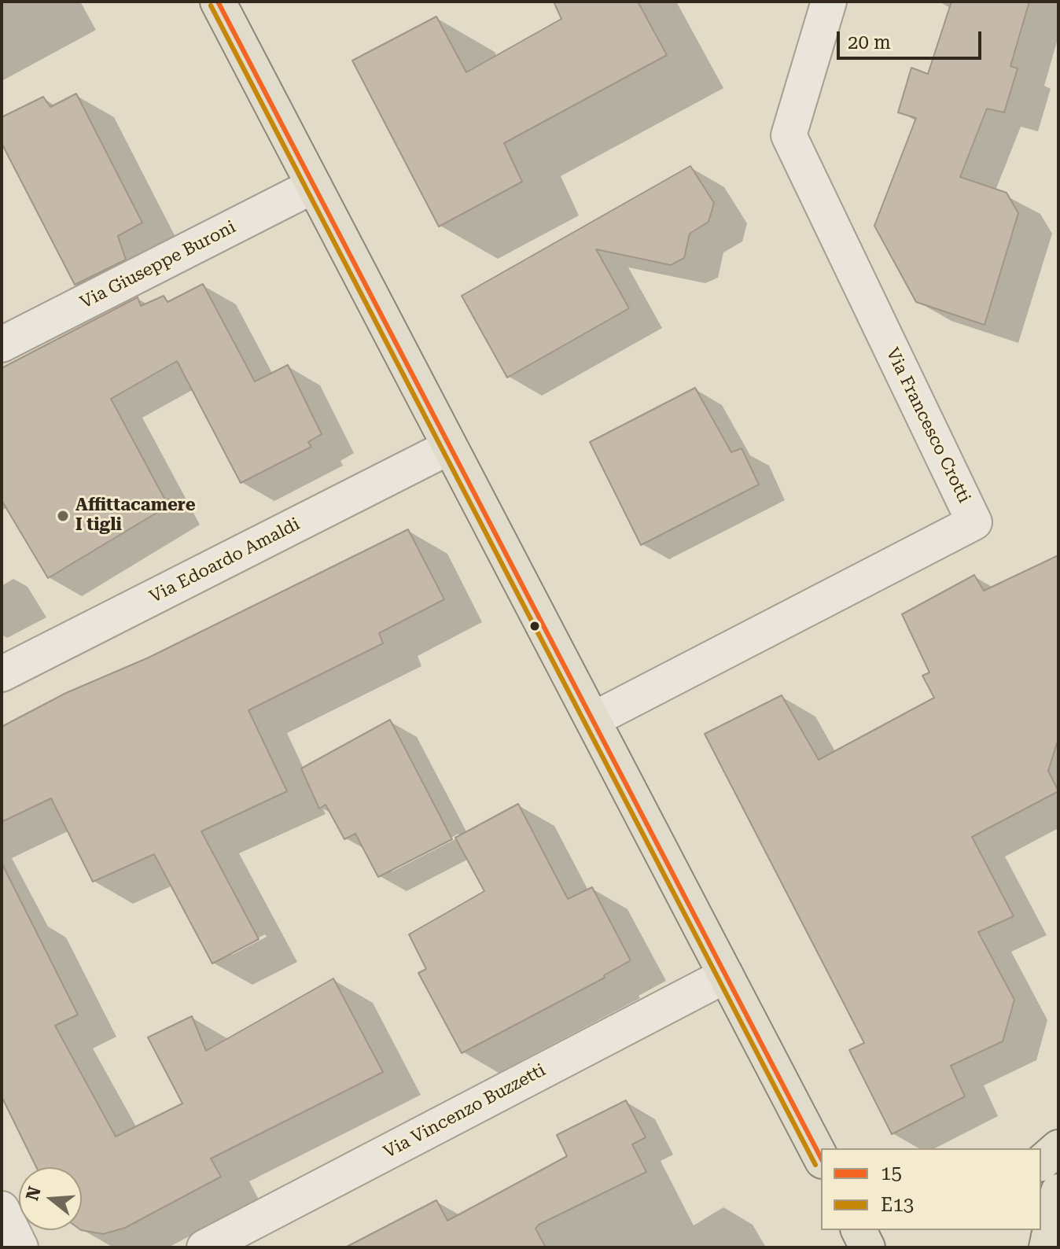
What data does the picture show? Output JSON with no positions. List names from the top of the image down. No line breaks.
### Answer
{"streets":{"street":["Via Giuseppe Buroni","Via Francesco Crotti","Via Edoardo Amaldi","Via Vincenzo Buzzetti"]},"places":["Affittacamere I tigli"],"lines":["transit line 15","transit line E13"],"legend":["15","E13"],"scale_bar":"20 m","north":"left"}
